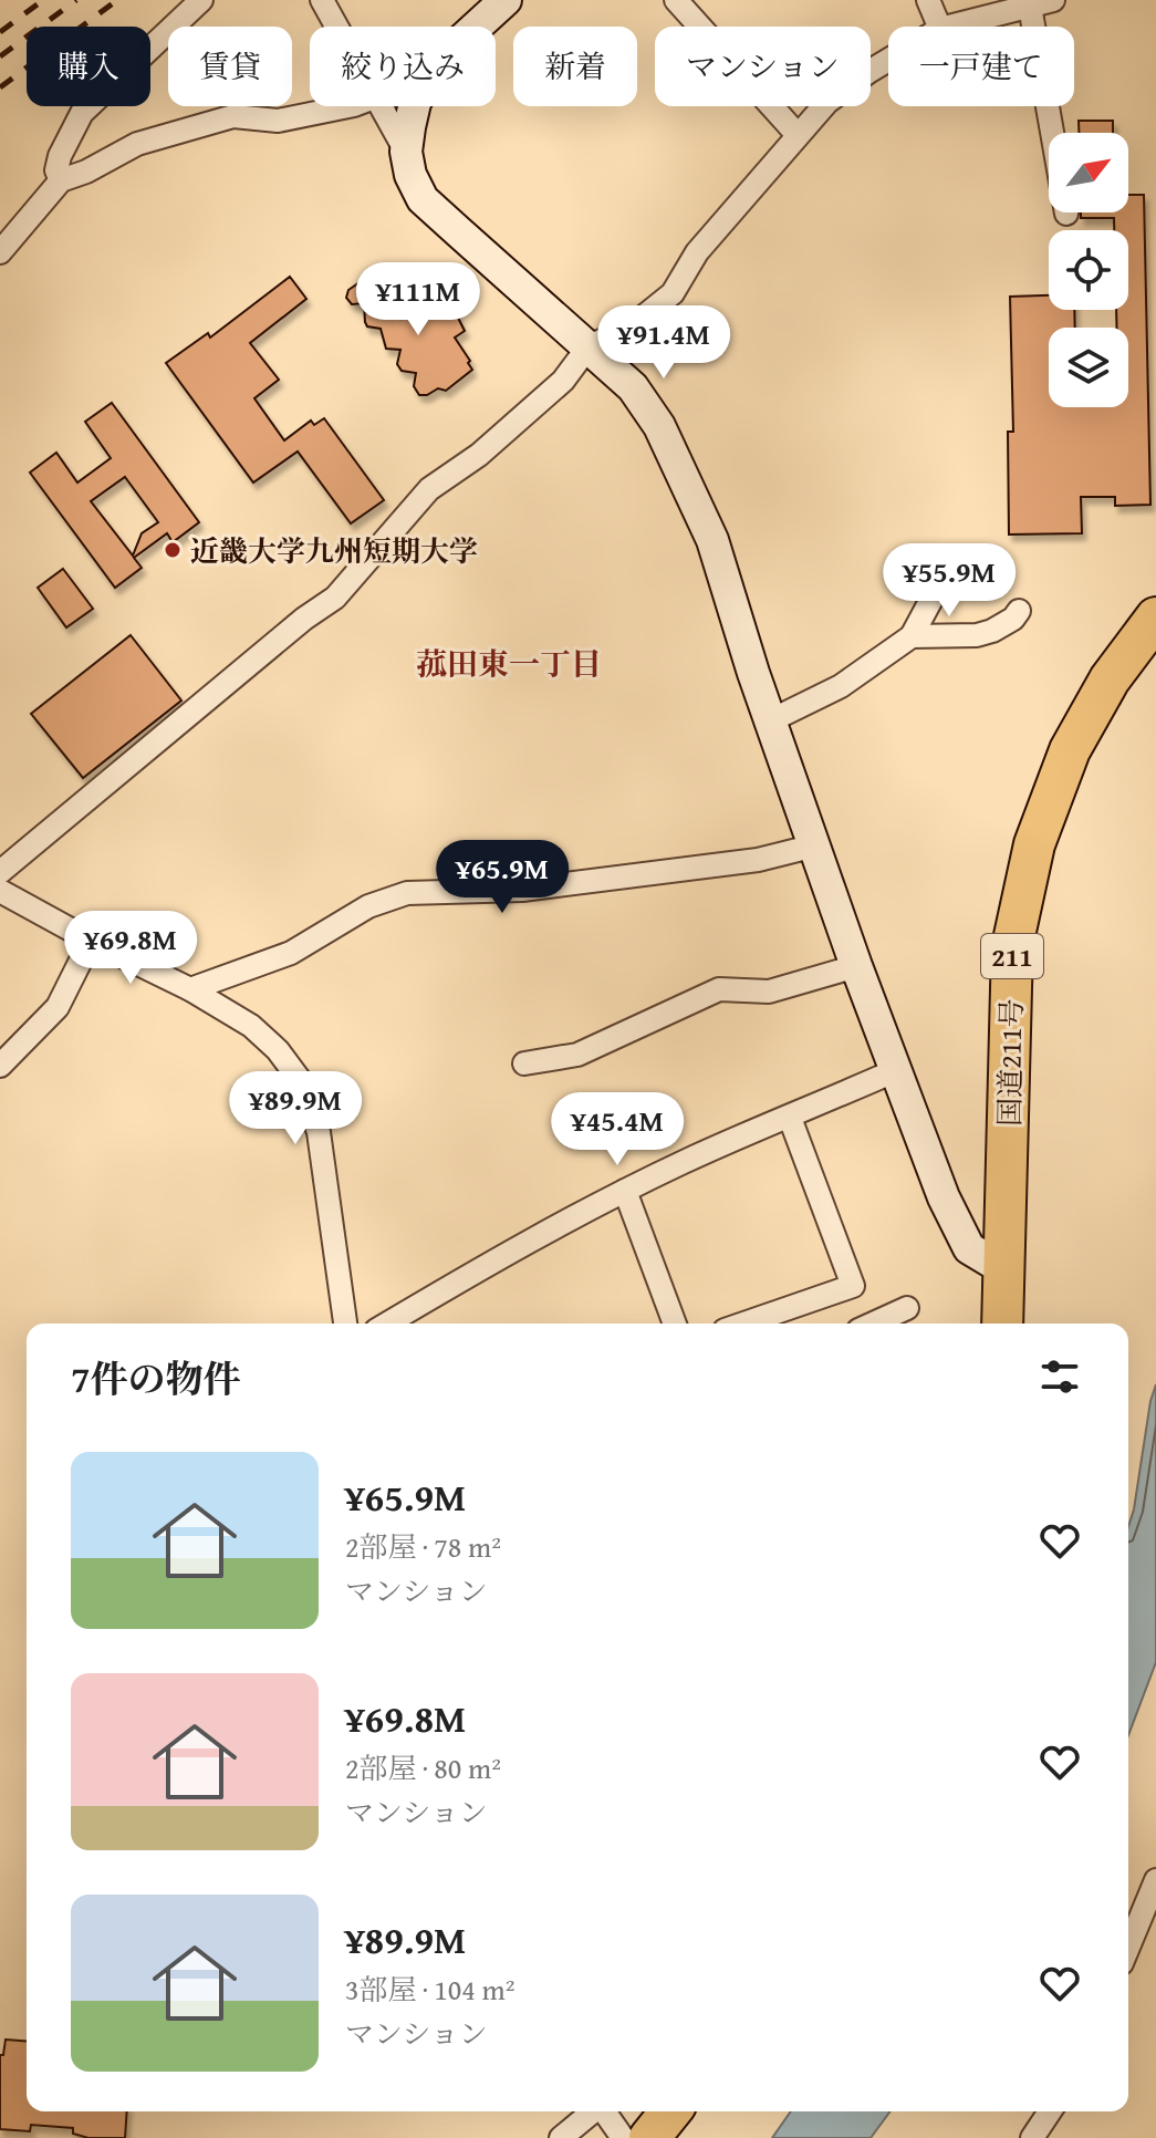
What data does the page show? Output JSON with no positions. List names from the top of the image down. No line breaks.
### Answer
{"streets":{"highway":["211","国道211号"]},"districts":["菰田東一丁目"],"places":["近畿大学九州短期大学"],"north":"top right","page":{"chip":["購入","賃貸","絞り込み","新着","マンション","一戸建て"],"price":["¥111M","¥91.4M","¥55.9M","¥65.9M","¥69.8M","¥89.9M","¥45.4M"],"heading":"7件の物件","list":[{"name":"¥65.9M","note":"2部屋 · 78 m² · マンション"},{"name":"¥69.8M","note":"2部屋 · 80 m² · マンション"},{"name":"¥89.9M","note":"3部屋 · 104 m² · マンション"}]}}
